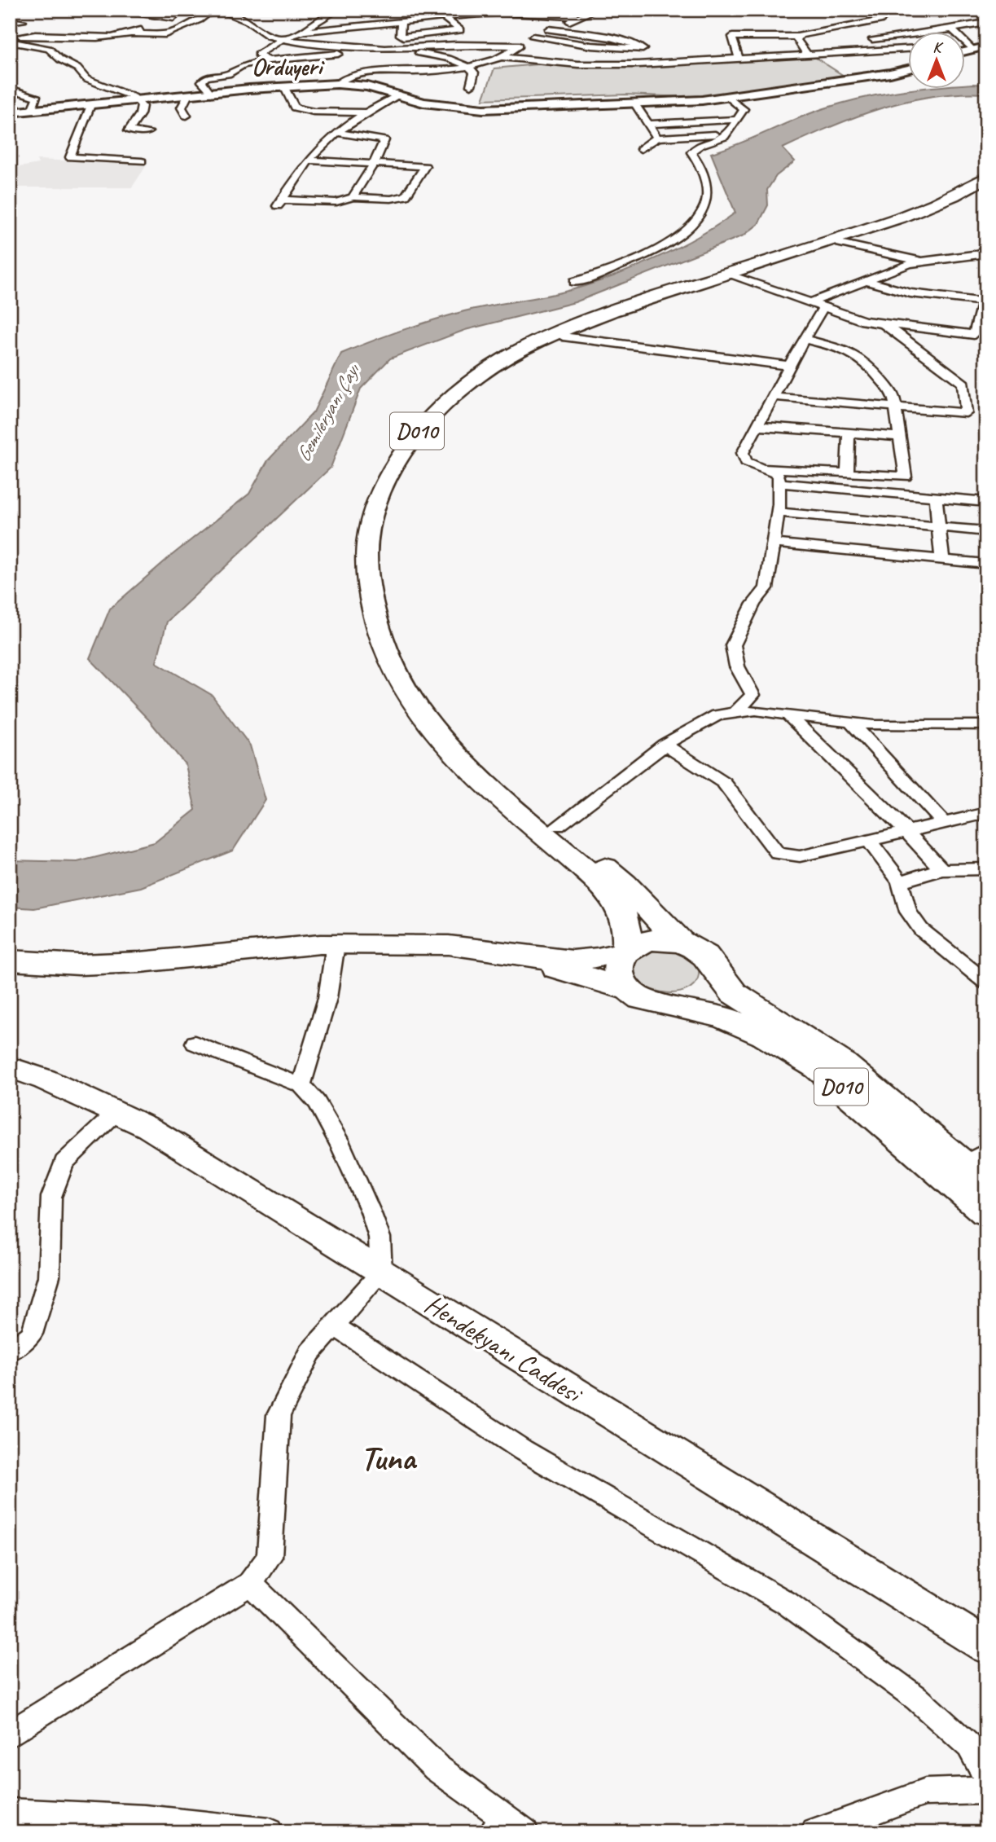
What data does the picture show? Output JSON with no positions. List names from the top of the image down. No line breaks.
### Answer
{"streets":{"highway":["D010"],"main road":["Hendekyanı Caddesi"]},"districts":["Orduyeri","Tuna"],"water":["Gemileryanı Çayı"],"north":"top"}
